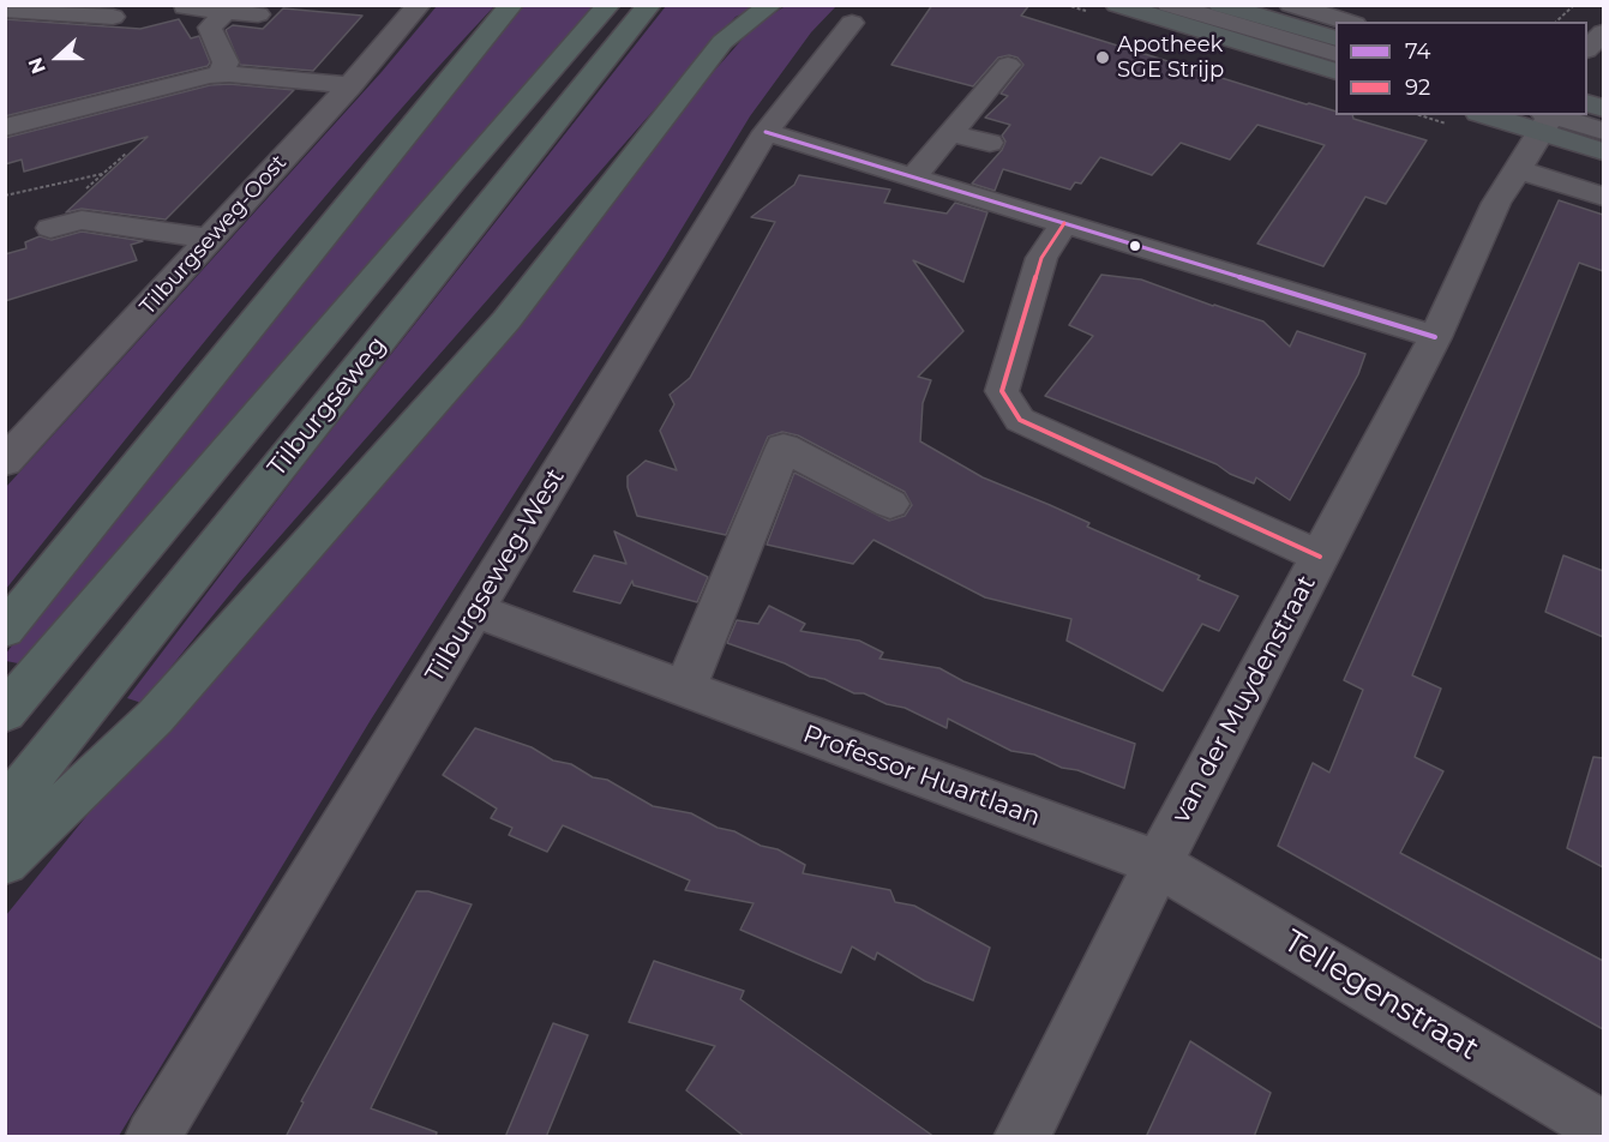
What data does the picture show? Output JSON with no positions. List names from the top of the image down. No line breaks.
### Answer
{"streets":{"highway":["Tilburgseweg"],"street":["Tilburgseweg-Oost","Tilburgseweg-West","van der Muydenstraat","Professor Huartlaan","Tellegenstraat"]},"crossings":[["Tilburgseweg-West","Professor Huartlaan"],["van der Muydenstraat","Professor Huartlaan"],["van der Muydenstraat","Tellegenstraat"],["Professor Huartlaan","Tellegenstraat"]],"places":["Apotheek SGE Strijp"],"lines":["transit line 74","transit line 92"],"legend":["74","92"],"north":"left"}
